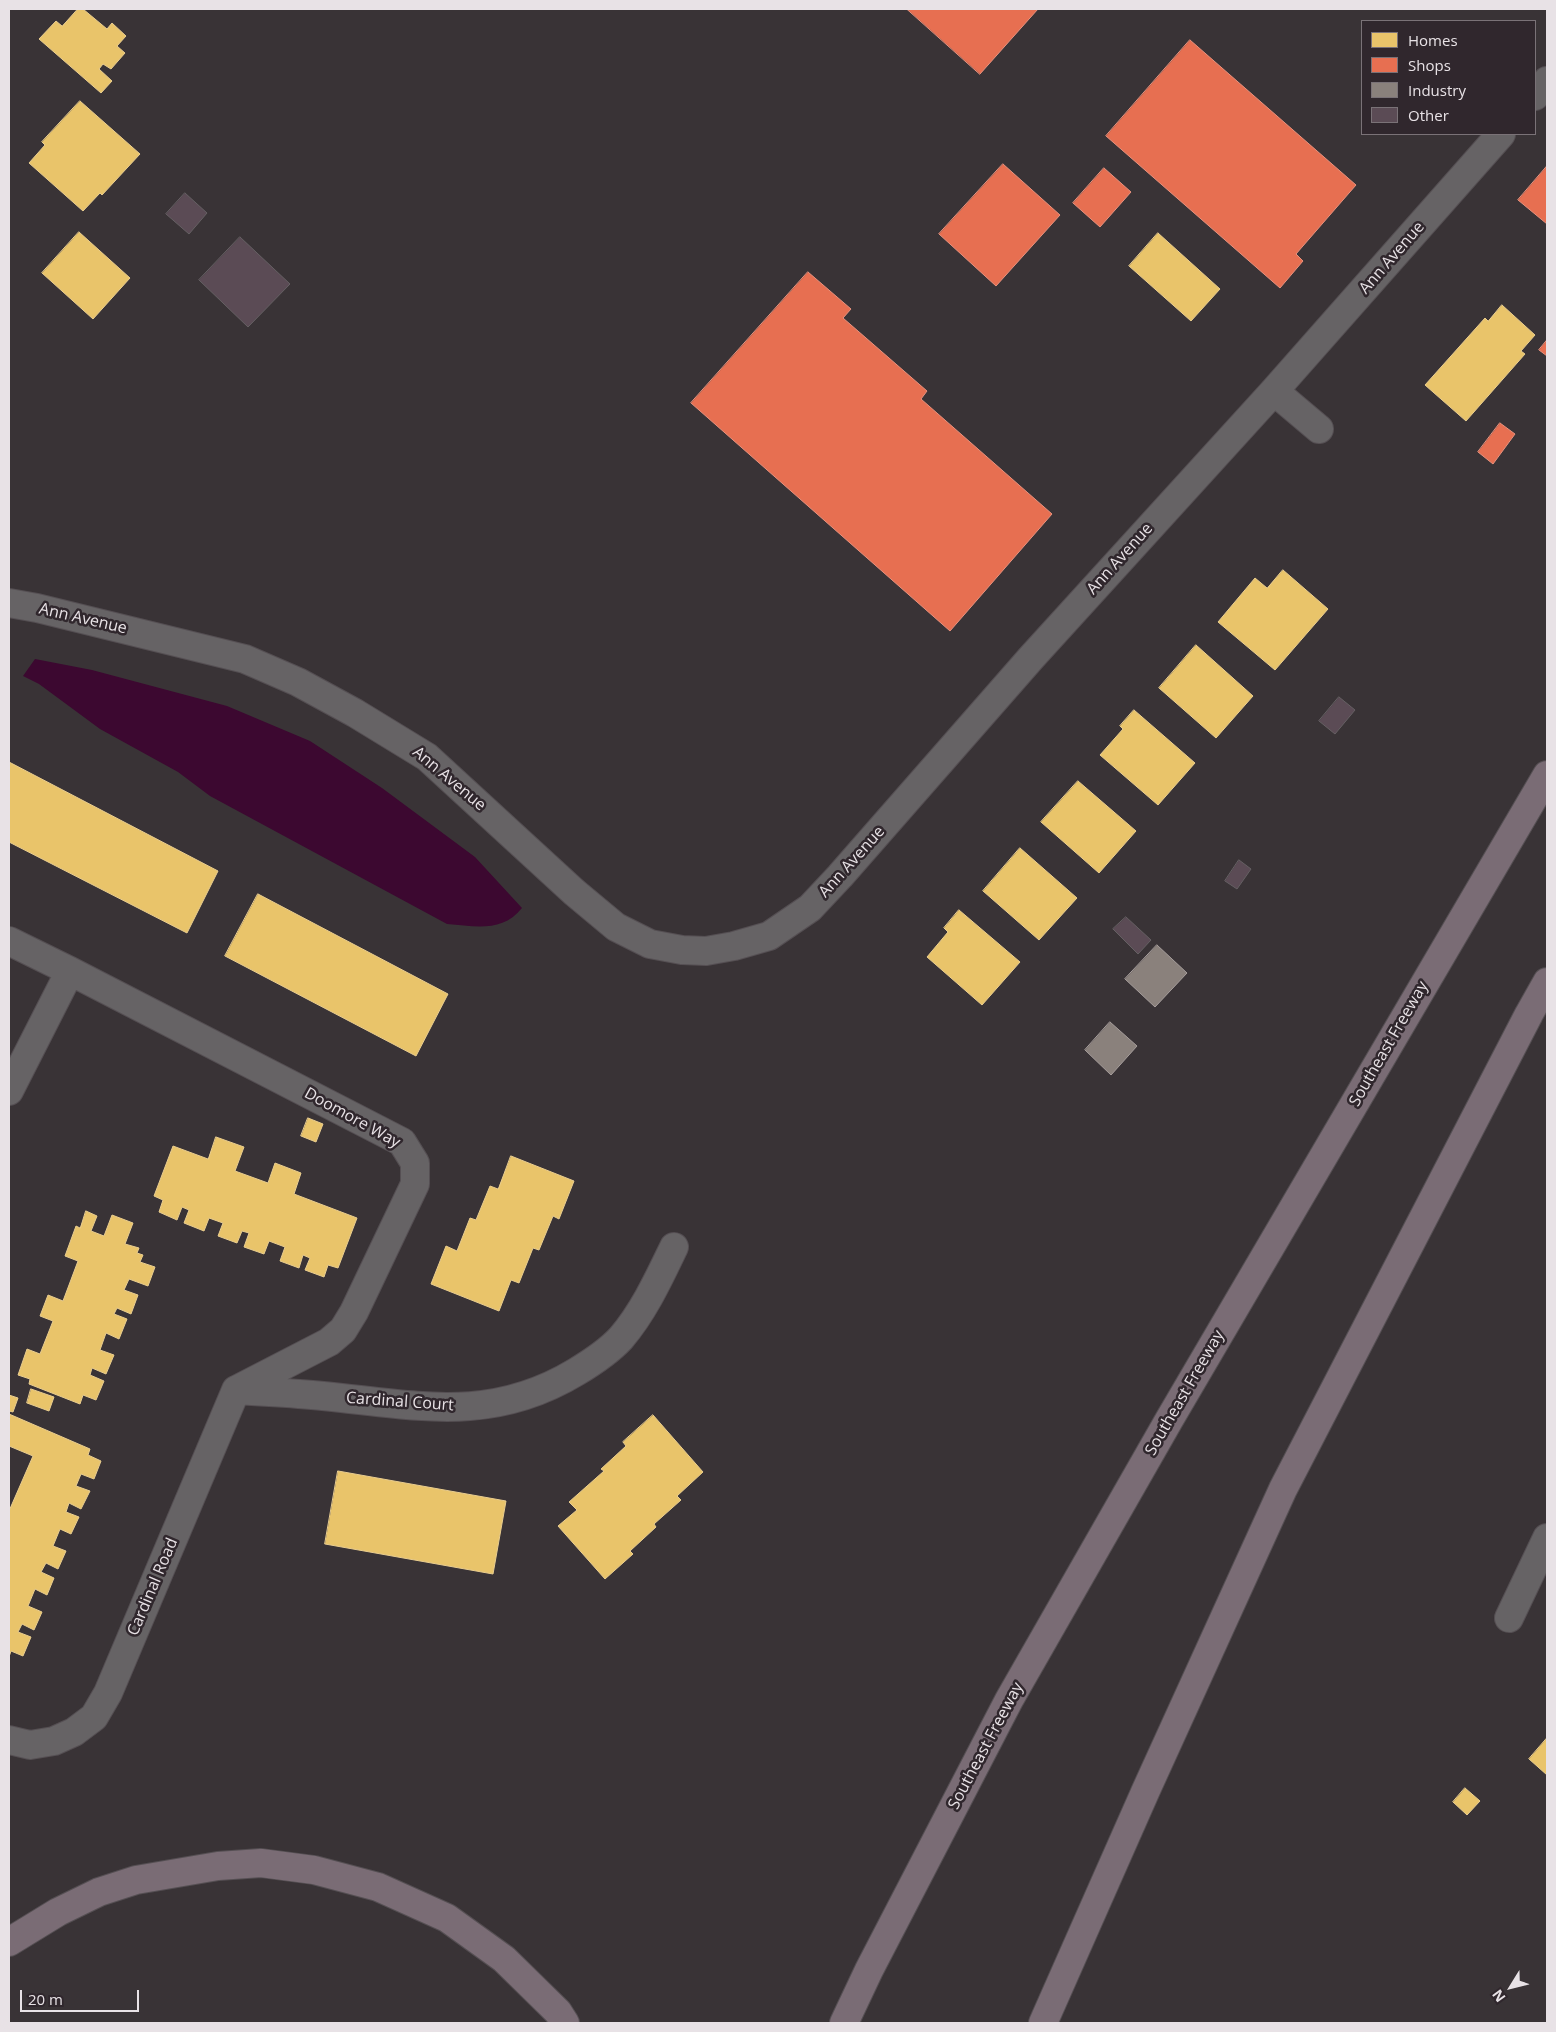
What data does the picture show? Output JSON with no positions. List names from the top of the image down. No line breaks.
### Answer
{"streets":{"highway":["Southeast Freeway"],"street":["Ann Avenue","Doomore Way","Cardinal Court","Cardinal Road"]},"crossings":[["Doomore Way","Cardinal Court"],["Doomore Way","Cardinal Road"],["Cardinal Court","Cardinal Road"]],"legend":["Homes","Shops","Industry","Other"],"scale_bar":"20 m","north":"bottom left"}
